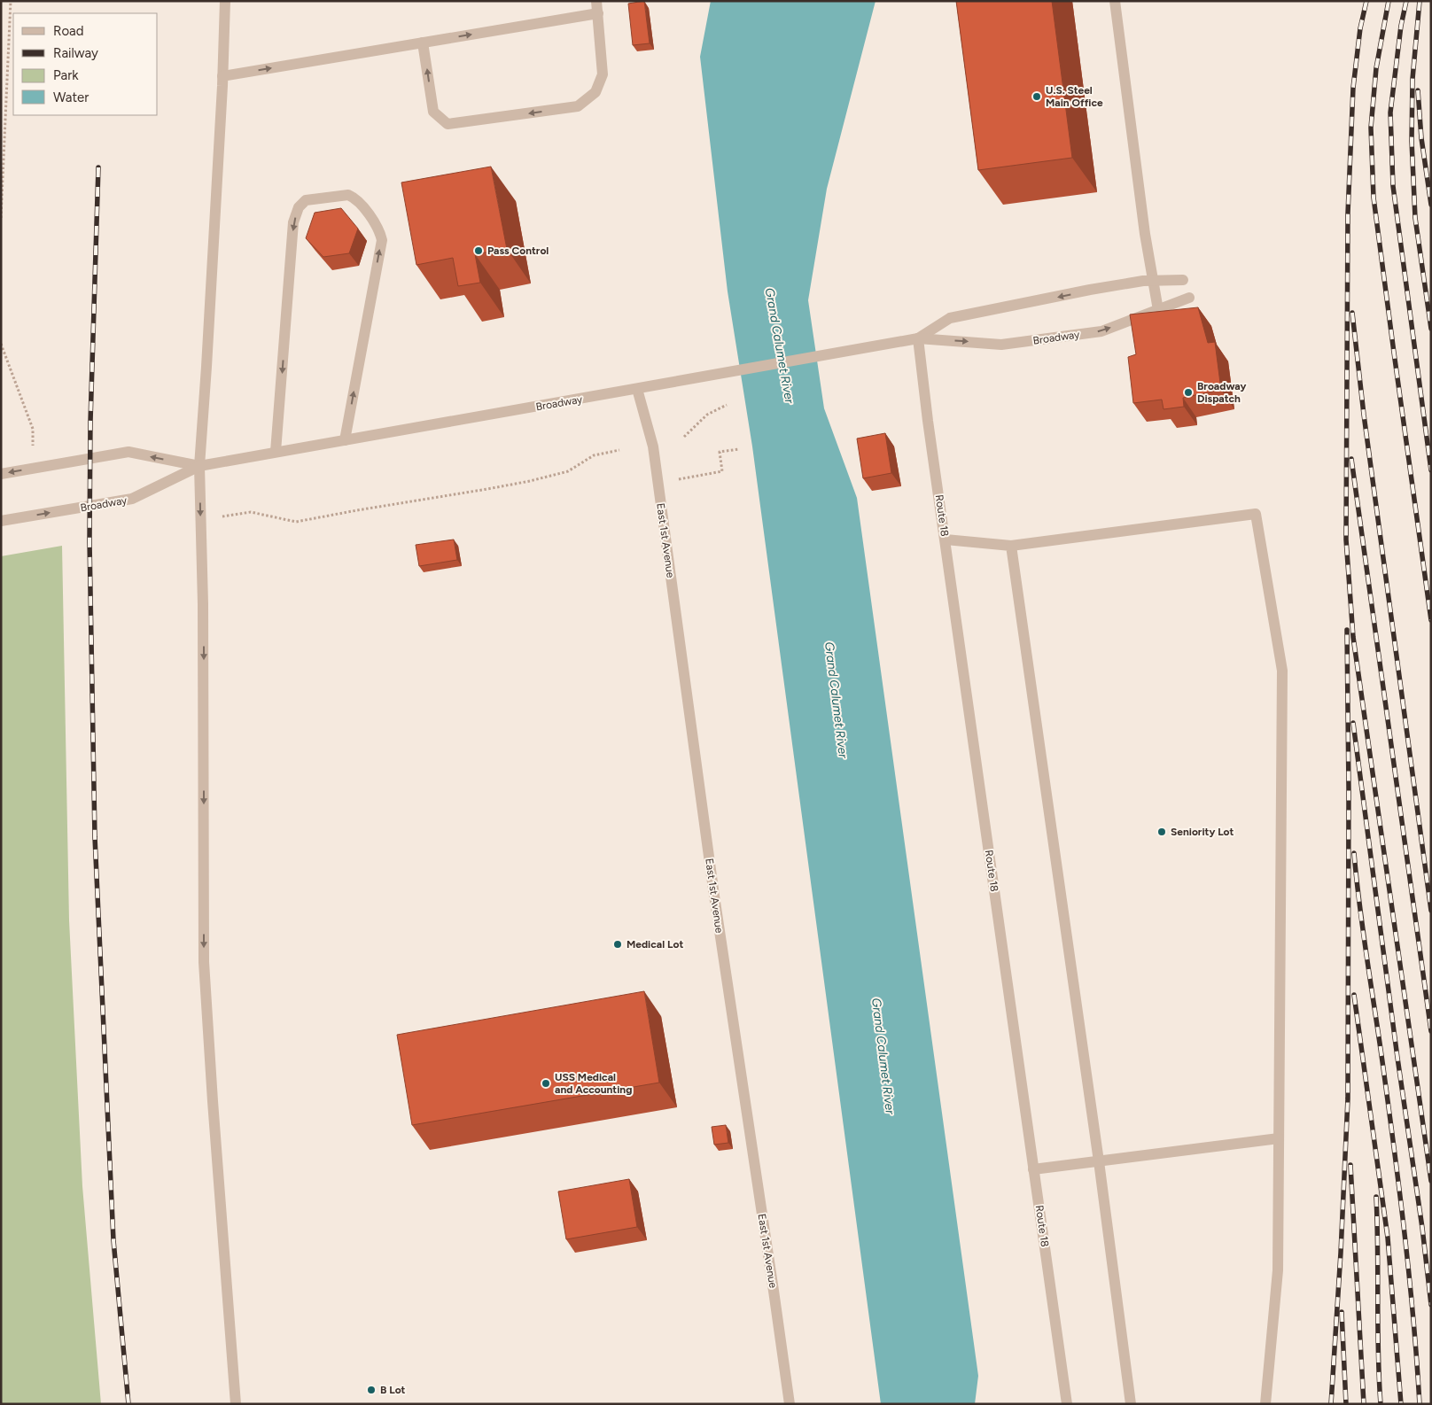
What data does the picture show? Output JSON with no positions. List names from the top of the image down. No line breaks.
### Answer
{"streets":{"street":["Broadway","Route 18","East 1st Avenue"]},"crossings":[["Broadway","Route 18"],["Broadway","East 1st Avenue"]],"water":["Grand Calumet River"],"places":["U.S. Steel Main Office","Pass Control","Broadway Dispatch","Seniority Lot","Medical Lot","USS Medical and Accounting","B Lot"],"legend":["Road","Railway","Park","Water"]}
